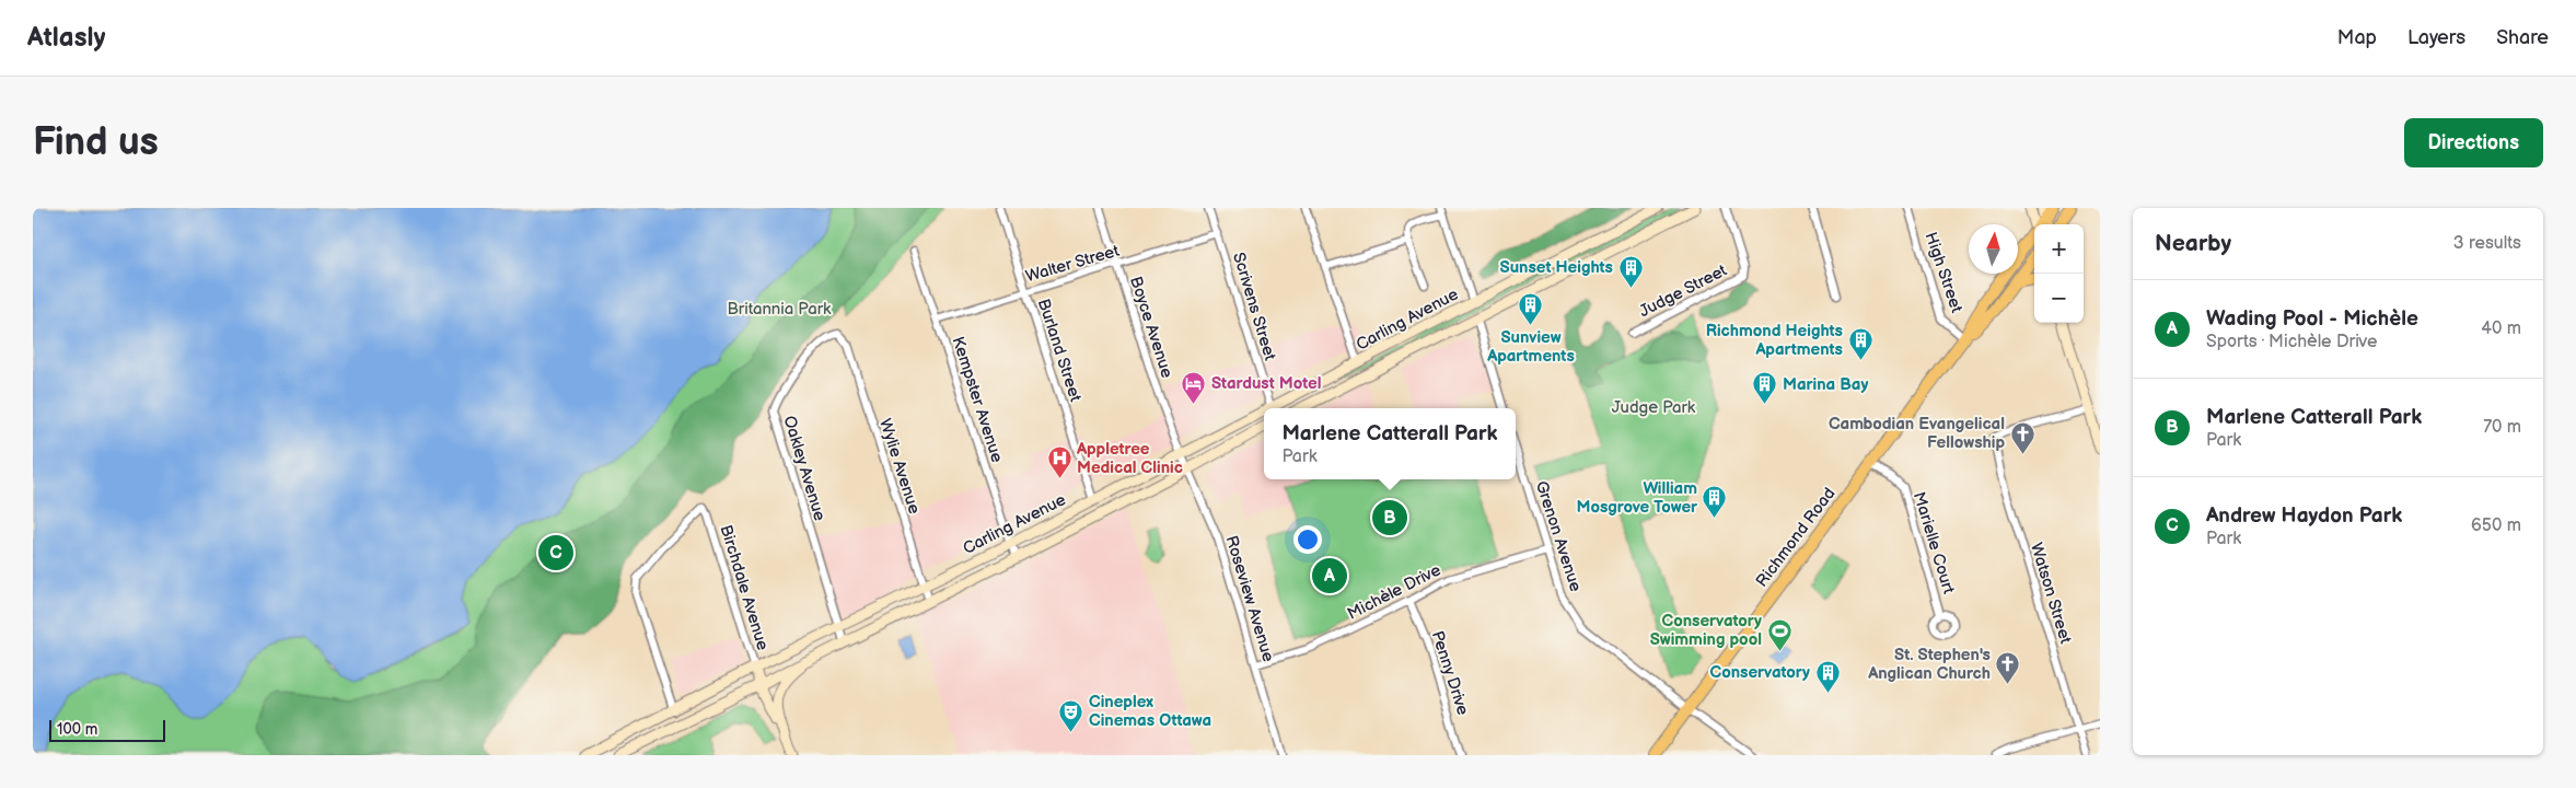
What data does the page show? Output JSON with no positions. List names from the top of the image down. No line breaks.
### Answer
{"streets":{"main road":["Carling Avenue","Richmond Road"],"street":["Walter Street","High Street","Judge Street","Scrivens Street","Boyce Avenue","Burland Street","Kempster Avenue","Wylie Avenue","Oakley Avenue","Grenon Avenue","Marielle Court","Birchdale Avenue","Michèle Drive","Watson Street","Roseview Avenue","Penny Drive"]},"crossings":[["Walter Street","Scrivens Street"],["Walter Street","Boyce Avenue"],["Walter Street","Burland Street"],["Walter Street","Kempster Avenue"],["High Street","Richmond Road"],["Carling Avenue","Boyce Avenue"],["Carling Avenue","Burland Street"],["Carling Avenue","Kempster Avenue"],["Carling Avenue","Wylie Avenue"],["Carling Avenue","Oakley Avenue"],["Carling Avenue","Birchdale Avenue"],["Carling Avenue","Roseview Avenue"],["Boyce Avenue","Roseview Avenue"],["Wylie Avenue","Oakley Avenue"],["Grenon Avenue","Richmond Road"],["Grenon Avenue","Michèle Drive"],["Richmond Road","Marielle Court"],["Michèle Drive","Roseview Avenue"],["Michèle Drive","Penny Drive"]],"parks":["Britannia Park","Judge Park"],"places":{"building":["Sunset Heights","Sunview Apartments","Richmond Heights Apartments","Marina Bay","William Mosgrove Tower","Conservatory"],"hotel":["Stardust Motel"],"church":["Cambodian Evangelical Fellowship","St. Stephen's Anglican Church"],"hospital":["Appletree Medical Clinic"],"sports":["Conservatory Swimming pool"],"theatre":["Cineplex Cinemas Ottawa"]},"scale_bar":"100 m","north":"top","page":{"header":"Atlasly","nav":["Map","Layers","Share"],"buttons":"Directions","title":"Find us","heading":["Nearby","3 results"],"map_buttons":["+","−"],"list":[{"mark":"A","name":"Wading Pool - Michèle","note":"Sports · Michèle Drive","value":"40 m"},{"mark":"B","name":"Marlene Catterall Park","note":"Park","value":"70 m"},{"mark":"C","name":"Andrew Haydon Park","note":"Park","value":"650 m"}],"popup":["Marlene Catterall Park","Park"],"pins":["B","C","A"],"scale":"100 m"}}
